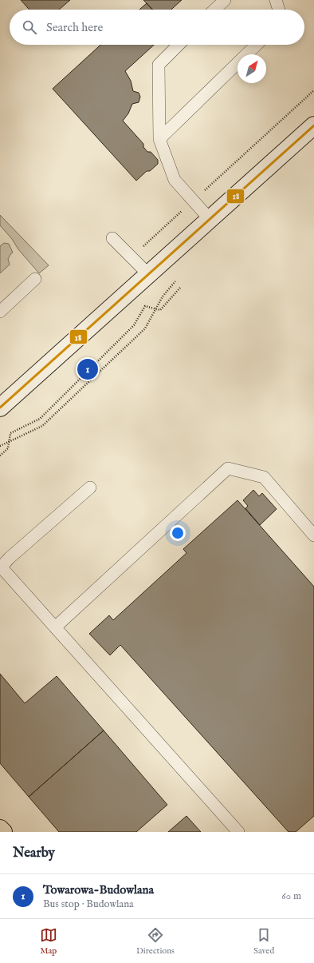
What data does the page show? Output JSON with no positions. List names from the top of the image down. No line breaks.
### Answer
{"lines":["transit line 18"],"north":"top right","page":{"search":"Search here","pins":"1","heading":"Nearby","list":[{"mark":"1","name":"Towarowa-Budowlana","note":"Bus stop · Budowlana","value":"60 m"}],"nav":["Map","Directions","Saved"]}}
